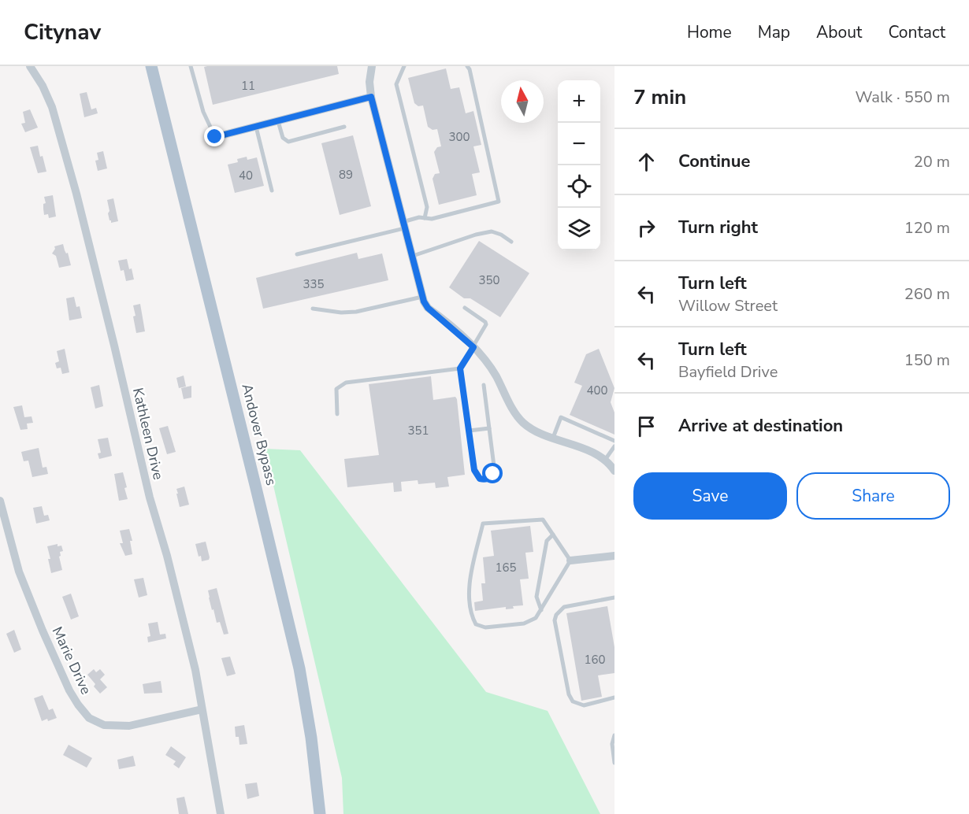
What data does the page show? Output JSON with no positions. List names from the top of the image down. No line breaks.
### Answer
{"streets":{"main road":["Andover Bypass"],"street":["Kathleen Drive","Marie Drive"]},"crossings":[["Kathleen Drive","Marie Drive"]],"house_numbers":["11","300","89","40","350","335","400","351","165","160"],"north":"top","page":{"header":"Citynav","nav":["Home","Map","About","Contact"],"heading":["7 min","Walk · 550 m"],"map_buttons":["+","−"],"list":[["Continue","20 m"],["Turn right","120 m"],["Turn left","Willow Street","260 m"],["Turn left","Bayfield Drive","150 m"],"Arrive at destination"],"buttons":["Save","Share"]}}
